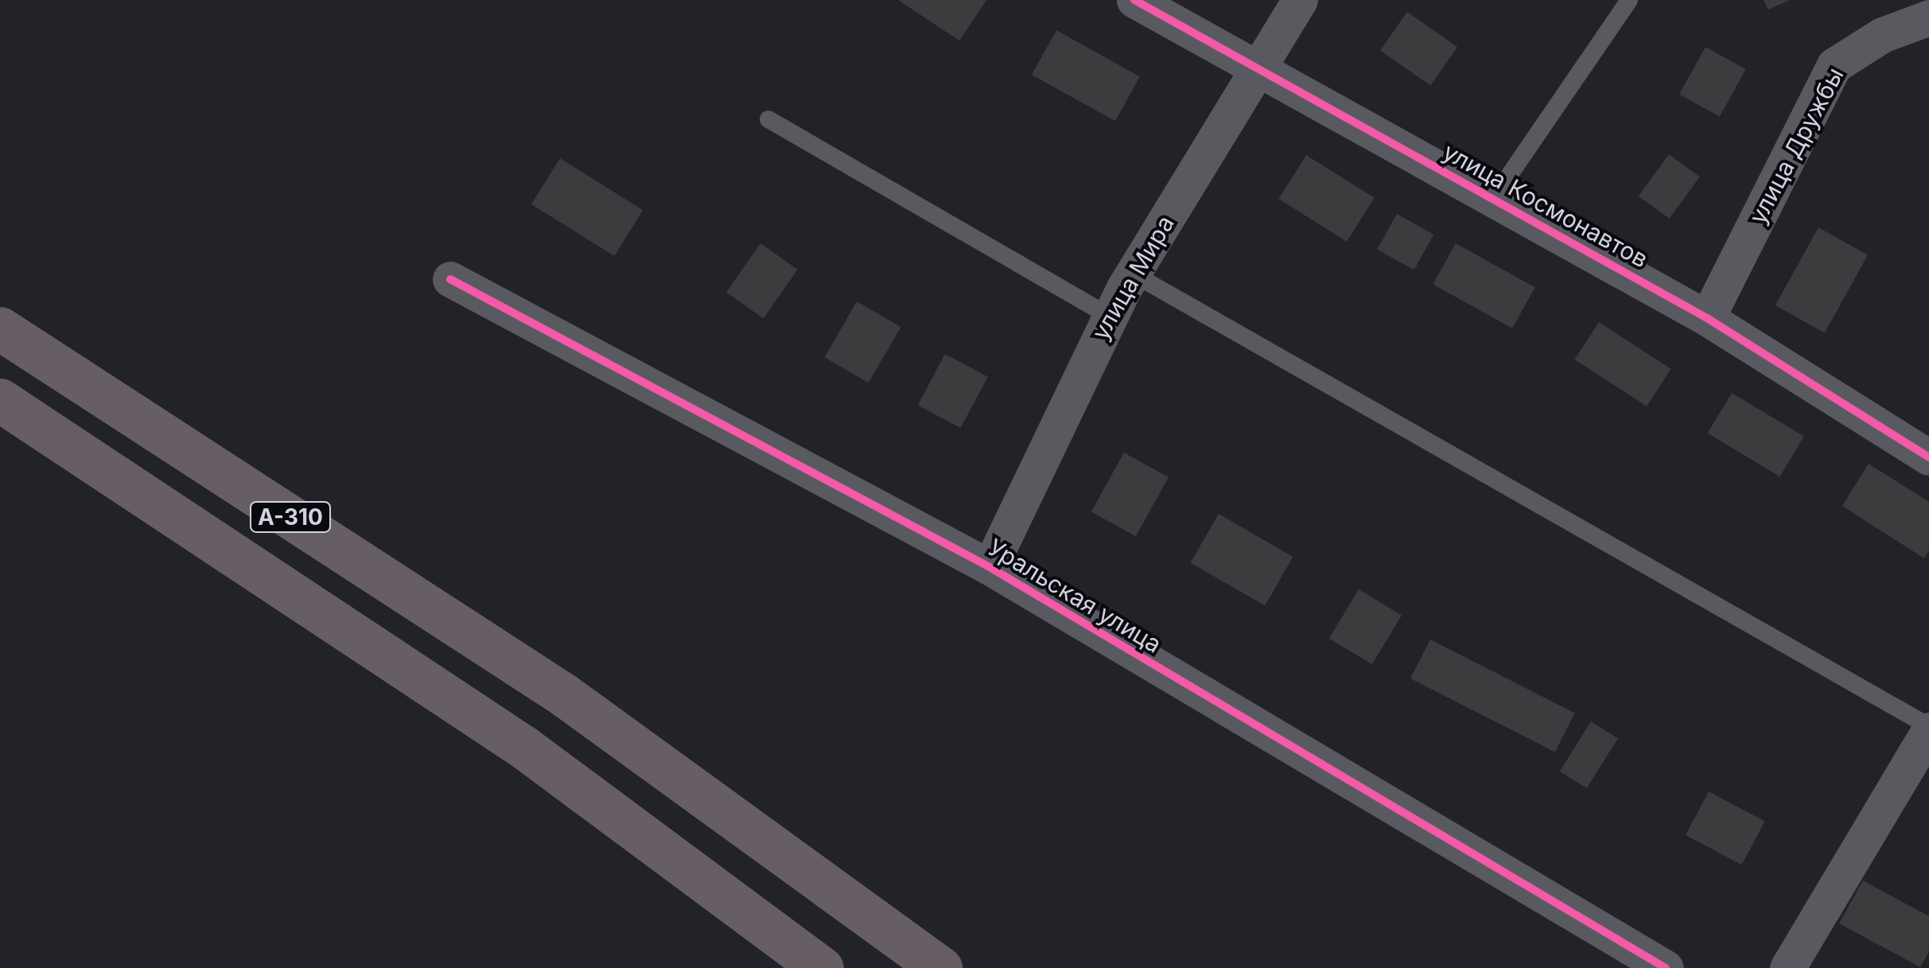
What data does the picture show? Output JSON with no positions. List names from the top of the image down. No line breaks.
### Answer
{"streets":{"highway":["А-310"],"street":["улица Дружбы","улица Космонавтов","улица Мира","Уральская улица"]},"crossings":[["улица Дружбы","улица Космонавтов"],["улица Космонавтов","улица Мира"],["улица Мира","Уральская улица"]]}
